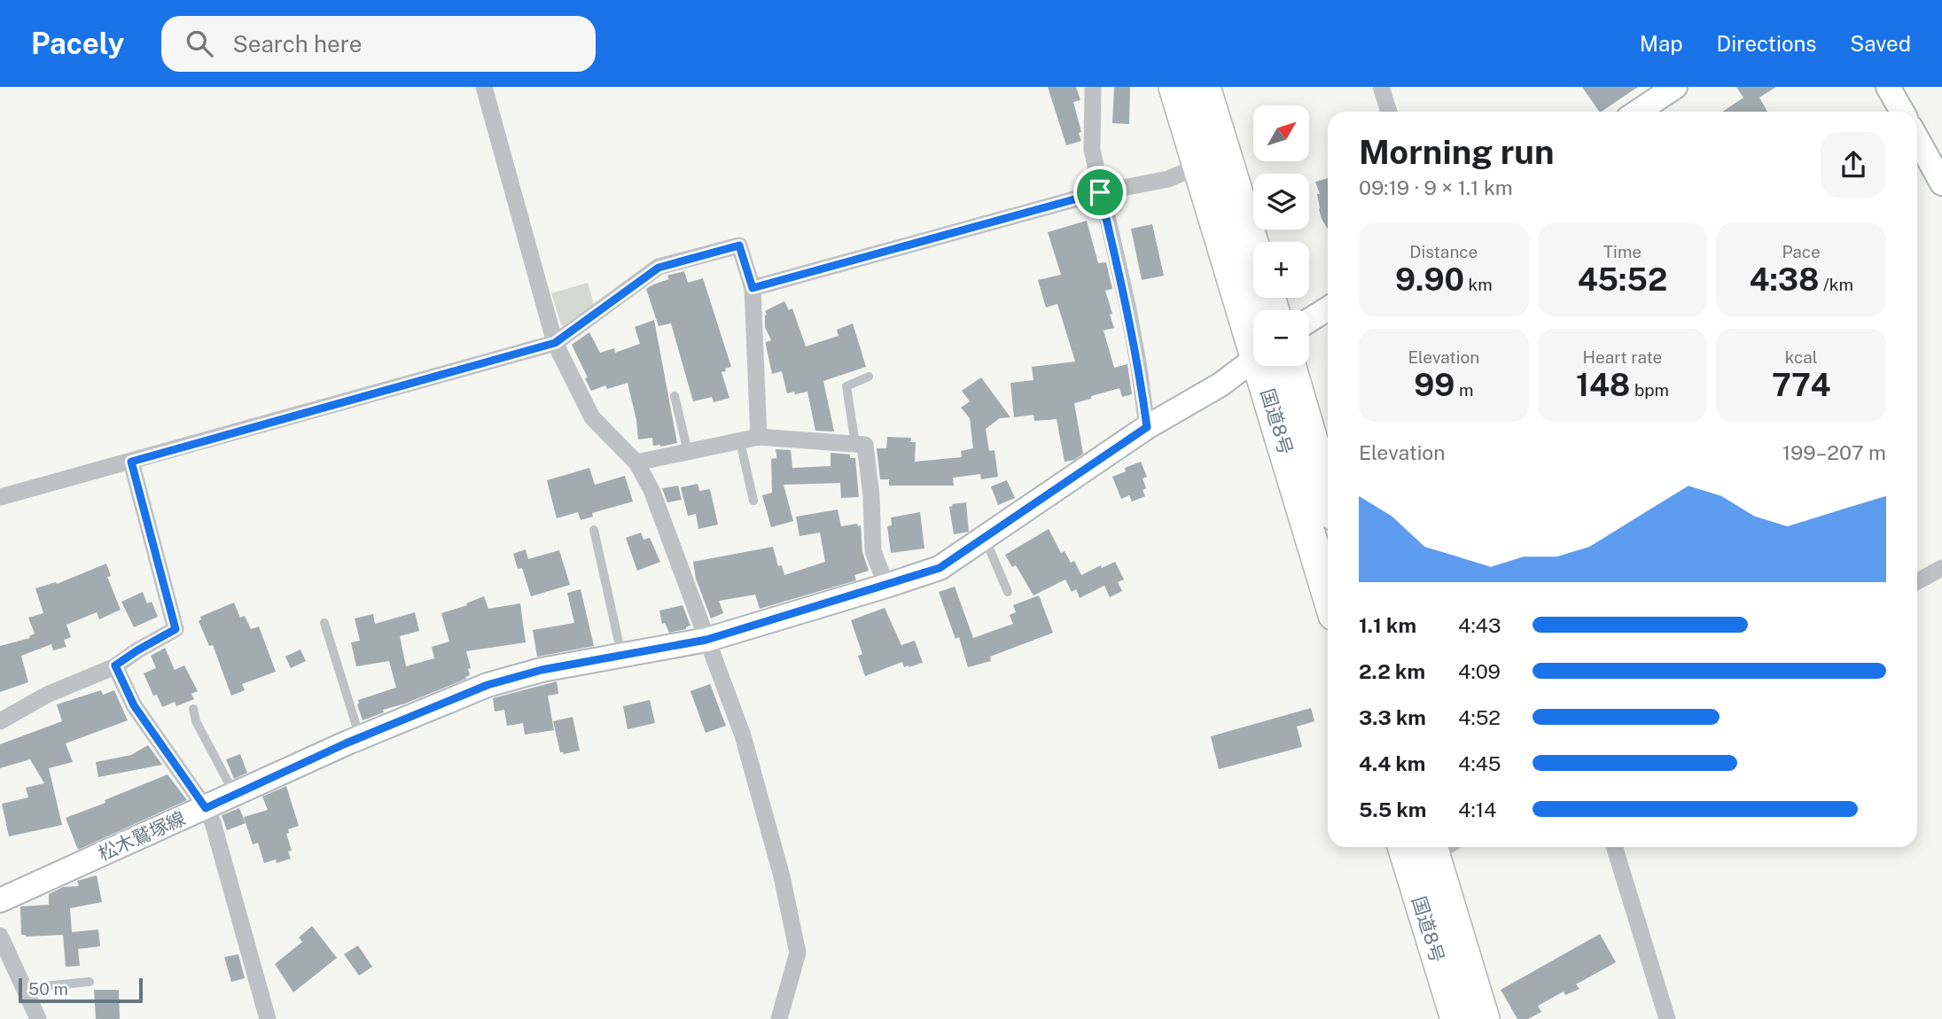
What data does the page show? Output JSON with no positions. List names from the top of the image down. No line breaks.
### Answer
{"streets":{"highway":["国道8号"],"main road":["松木鷲塚線"]},"scale_bar":"50 m","north":"top right","page":{"header":"Pacely","search":"Search here","nav":["Map","Directions","Saved"],"map_buttons":["+","−"],"heading":["Morning run","09:19 · 9 × 1.1 km"],"stats":[["Distance","9.90 km"],["Time","45:52"],["Pace","4:38 /km"],["Elevation","99 m"],["Heart rate","148 bpm"],["kcal","774"]],"chart":["Elevation","199–207 m"],"list":[{"name":"1.1 km","note":"4:43"},{"name":"2.2 km","note":"4:09"},{"name":"3.3 km","note":"4:52"},{"name":"4.4 km","note":"4:45"},{"name":"5.5 km","note":"4:14"}],"scale":"50 m"}}
